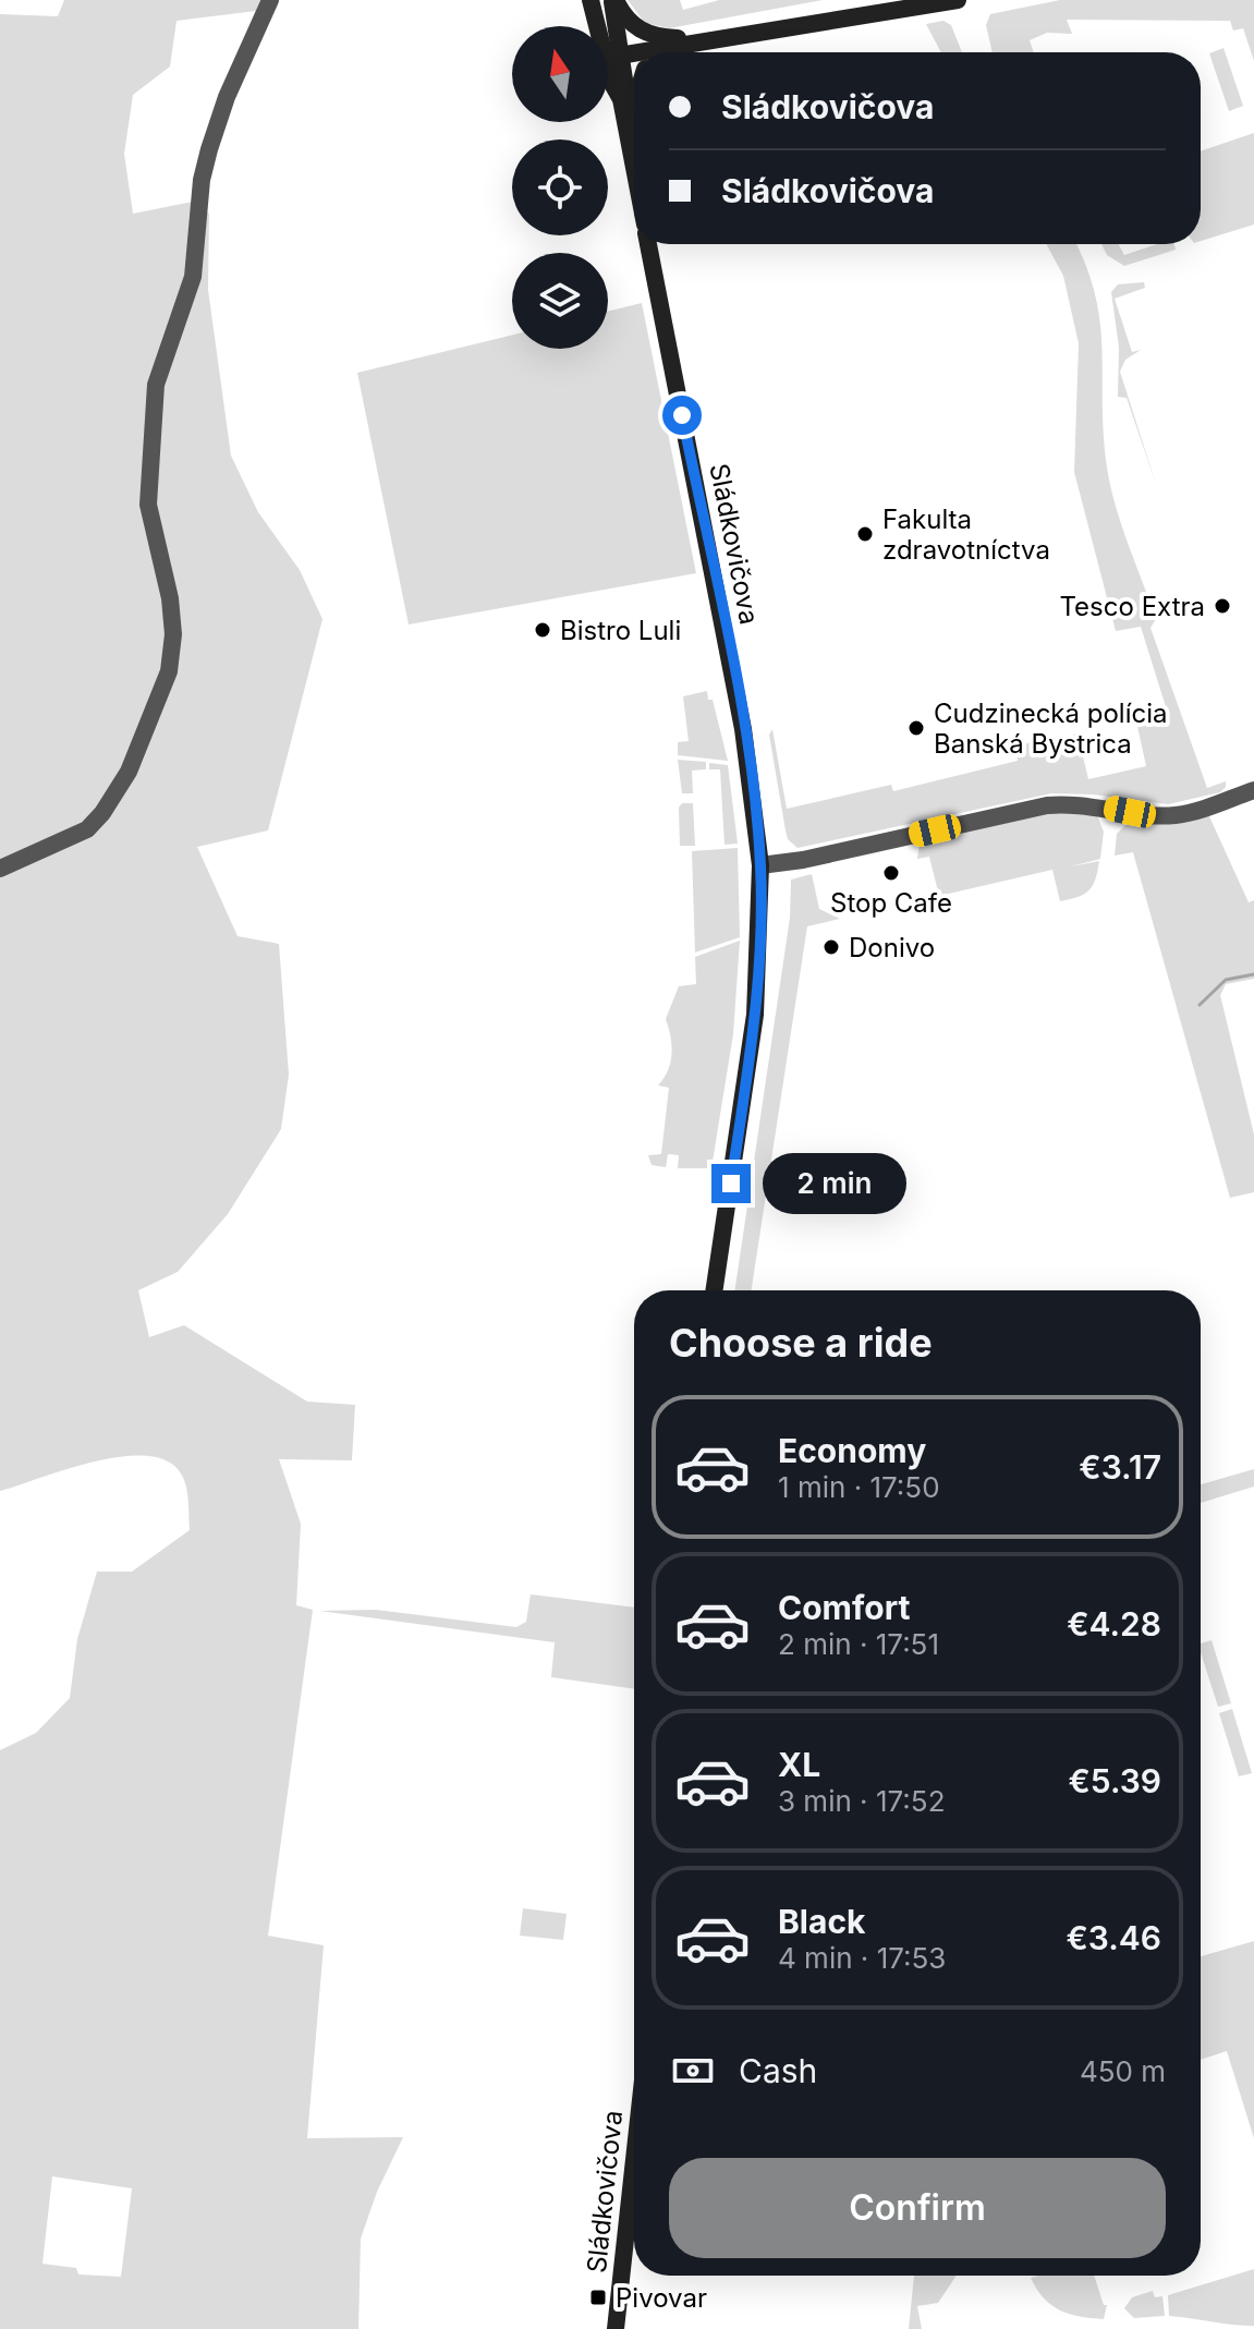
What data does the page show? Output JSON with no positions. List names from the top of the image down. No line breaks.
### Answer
{"streets":{"main road":["Sládkovičova"]},"places":{"other":["Fakulta zdravotníctva","Tesco Extra","Bistro Luli","Cudzinecká polícia Banská Bystrica","Stop Cafe","Donivo"],"transit":["Pivovar"]},"north":"top","page":{"banner":["Sládkovičova","Sládkovičova"],"bubble":"2 min","heading":"Choose a ride","list":[{"name":"Economy","note":"1 min · 17:50","value":"€3.17"},{"name":"Comfort","note":"2 min · 17:51","value":"€4.28"},{"name":"XL","note":"3 min · 17:52","value":"€5.39"},{"name":"Black","note":"4 min · 17:53","value":"€3.46"}],"pay":["Cash","450 m"],"buttons":"Confirm"}}
